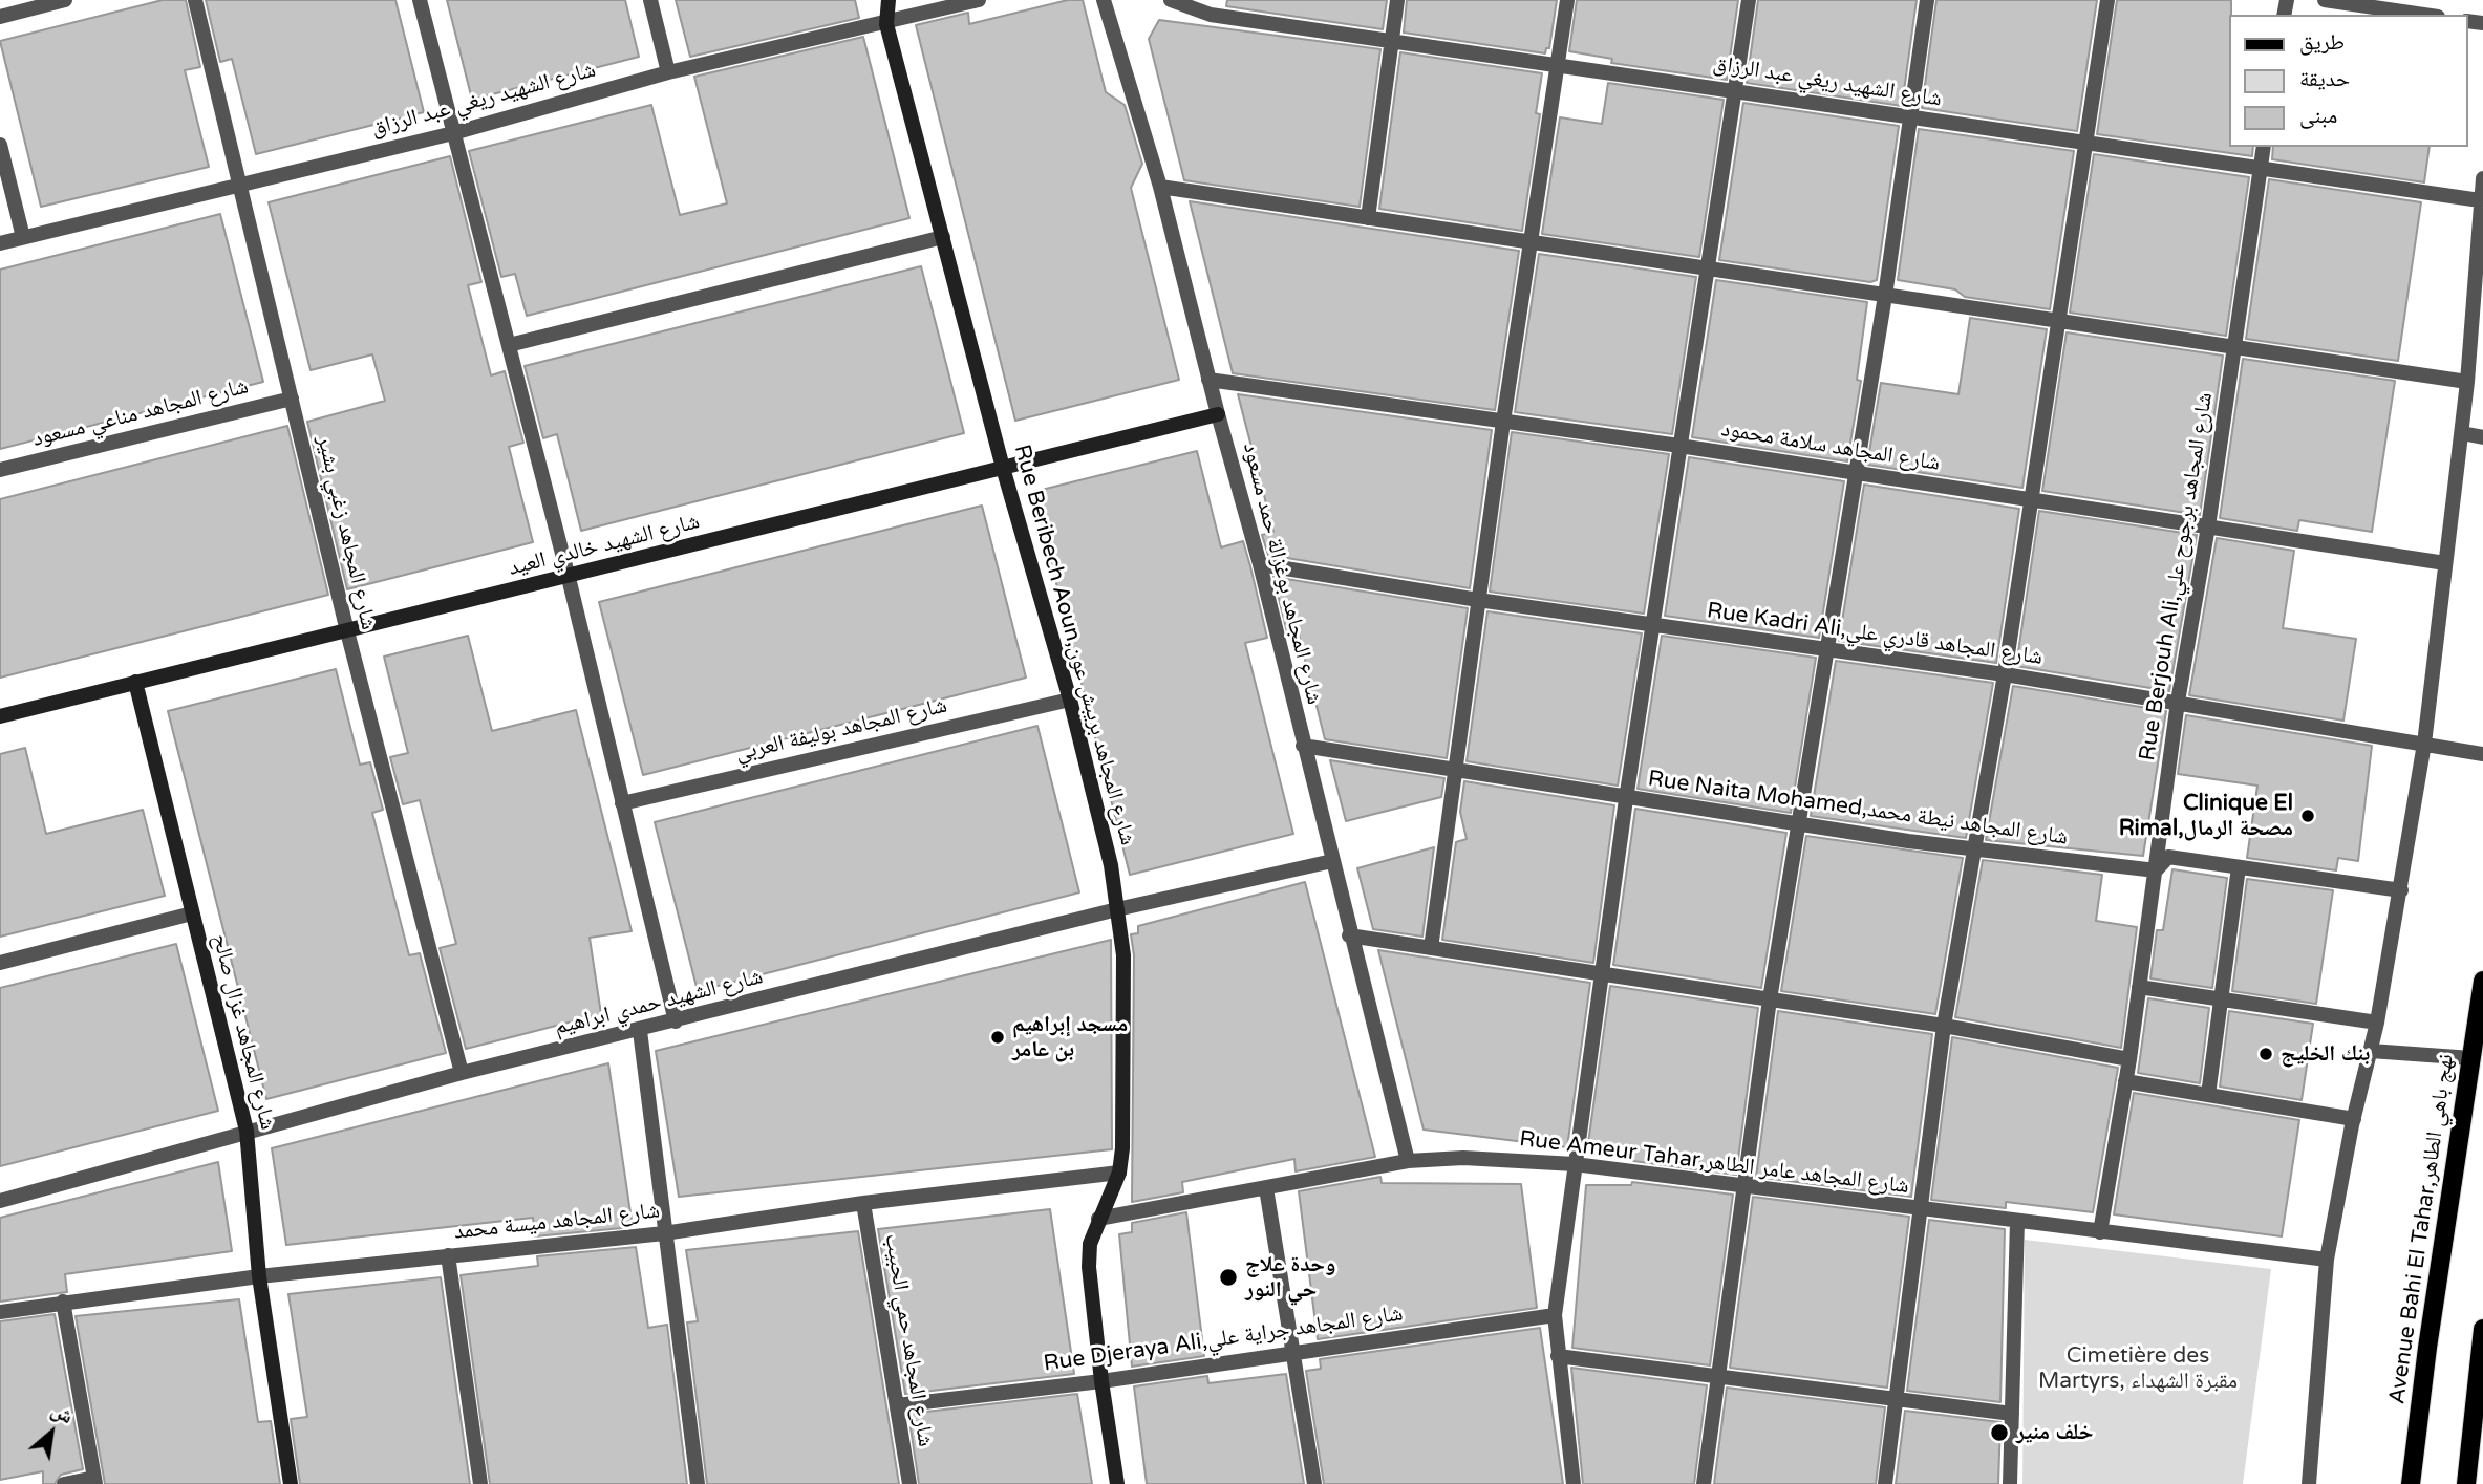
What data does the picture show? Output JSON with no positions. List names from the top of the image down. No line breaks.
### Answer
{"streets":{"main road":["Avenue Bahi El Tahar,نهج باهي الطاهر"],"street":["شارع الشهيد ريغي عبد الرزاق","شارع المجاهد مناعي مسعود","شارع المجاهد سلامة محمود","شارع المجاهد زغبي بشير","شارع الشهيد خالدي العيد","شارع المجاهد بوغزالة حمد مسعود","Rue Berjouh Ali,شارع المجاهد برجوح علي","Rue Kadri Ali,شارع المجاهد قادري علي","Rue Beribech Aoun,شارع المجاهد بريبش عون","شارع المجاهد بوليفة العربي","Rue Naita Mohamed,شارع المجاهد نيطة محمد","شارع الشهيد حمدي ابراهيم","شارع المجاهد غزال صالح","Rue Ameur Tahar,شارع المجاهد عامر الطاهر","شارع المجاهد ميسة محمد","Rue Djeraya Ali,شارع المجاهد جراية علي","شارع المجاهد حمي الحبيب"]},"crossings":[["شارع الشهيد ريغي عبد الرزاق","شارع المجاهد زغبي بشير"],["شارع الشهيد ريغي عبد الرزاق","Rue Berjouh Ali,شارع المجاهد برجوح علي"],["شارع الشهيد ريغي عبد الرزاق","Rue Beribech Aoun,شارع المجاهد بريبش عون"],["شارع المجاهد مناعي مسعود","شارع المجاهد زغبي بشير"],["شارع المجاهد سلامة محمود","شارع المجاهد بوغزالة حمد مسعود"],["شارع المجاهد سلامة محمود","Rue Berjouh Ali,شارع المجاهد برجوح علي"],["شارع المجاهد زغبي بشير","شارع الشهيد خالدي العيد"],["شارع المجاهد زغبي بشير","شارع الشهيد حمدي ابراهيم"],["شارع الشهيد خالدي العيد","شارع المجاهد بوغزالة حمد مسعود"],["شارع الشهيد خالدي العيد","Rue Beribech Aoun,شارع المجاهد بريبش عون"],["شارع الشهيد خالدي العيد","شارع المجاهد غزال صالح"],["شارع المجاهد بوغزالة حمد مسعود","Rue Kadri Ali,شارع المجاهد قادري علي"],["شارع المجاهد بوغزالة حمد مسعود","Rue Naita Mohamed,شارع المجاهد نيطة محمد"],["شارع المجاهد بوغزالة حمد مسعود","شارع الشهيد حمدي ابراهيم"],["شارع المجاهد بوغزالة حمد مسعود","Rue Ameur Tahar,شارع المجاهد عامر الطاهر"],["Rue Berjouh Ali,شارع المجاهد برجوح علي","Rue Kadri Ali,شارع المجاهد قادري علي"],["Rue Berjouh Ali,شارع المجاهد برجوح علي","Rue Naita Mohamed,شارع المجاهد نيطة محمد"],["Rue Berjouh Ali,شارع المجاهد برجوح علي","Rue Ameur Tahar,شارع المجاهد عامر الطاهر"],["Rue Beribech Aoun,شارع المجاهد بريبش عون","شارع المجاهد بوليفة العربي"],["Rue Beribech Aoun,شارع المجاهد بريبش عون","شارع الشهيد حمدي ابراهيم"],["Rue Beribech Aoun,شارع المجاهد بريبش عون","Rue Ameur Tahar,شارع المجاهد عامر الطاهر"],["Rue Beribech Aoun,شارع المجاهد بريبش عون","شارع المجاهد ميسة محمد"],["Rue Beribech Aoun,شارع المجاهد بريبش عون","Rue Djeraya Ali,شارع المجاهد جراية علي"],["شارع الشهيد حمدي ابراهيم","شارع المجاهد غزال صالح"],["شارع المجاهد غزال صالح","شارع المجاهد ميسة محمد"],["شارع المجاهد ميسة محمد","شارع المجاهد حمي الحبيب"],["Rue Djeraya Ali,شارع المجاهد جراية علي","شارع المجاهد حمي الحبيب"]],"parks":["Cimetière des Martyrs, مقبرة الشهداء"],"places":["Clinique El Rimal,مصحة الرمال","مسجد إبراهيم بن عامر","بنك الخليج","وحدة علاج حي النور","خلف منير"],"legend":["طريق","حديقة","مبنى"],"north":"top right"}
